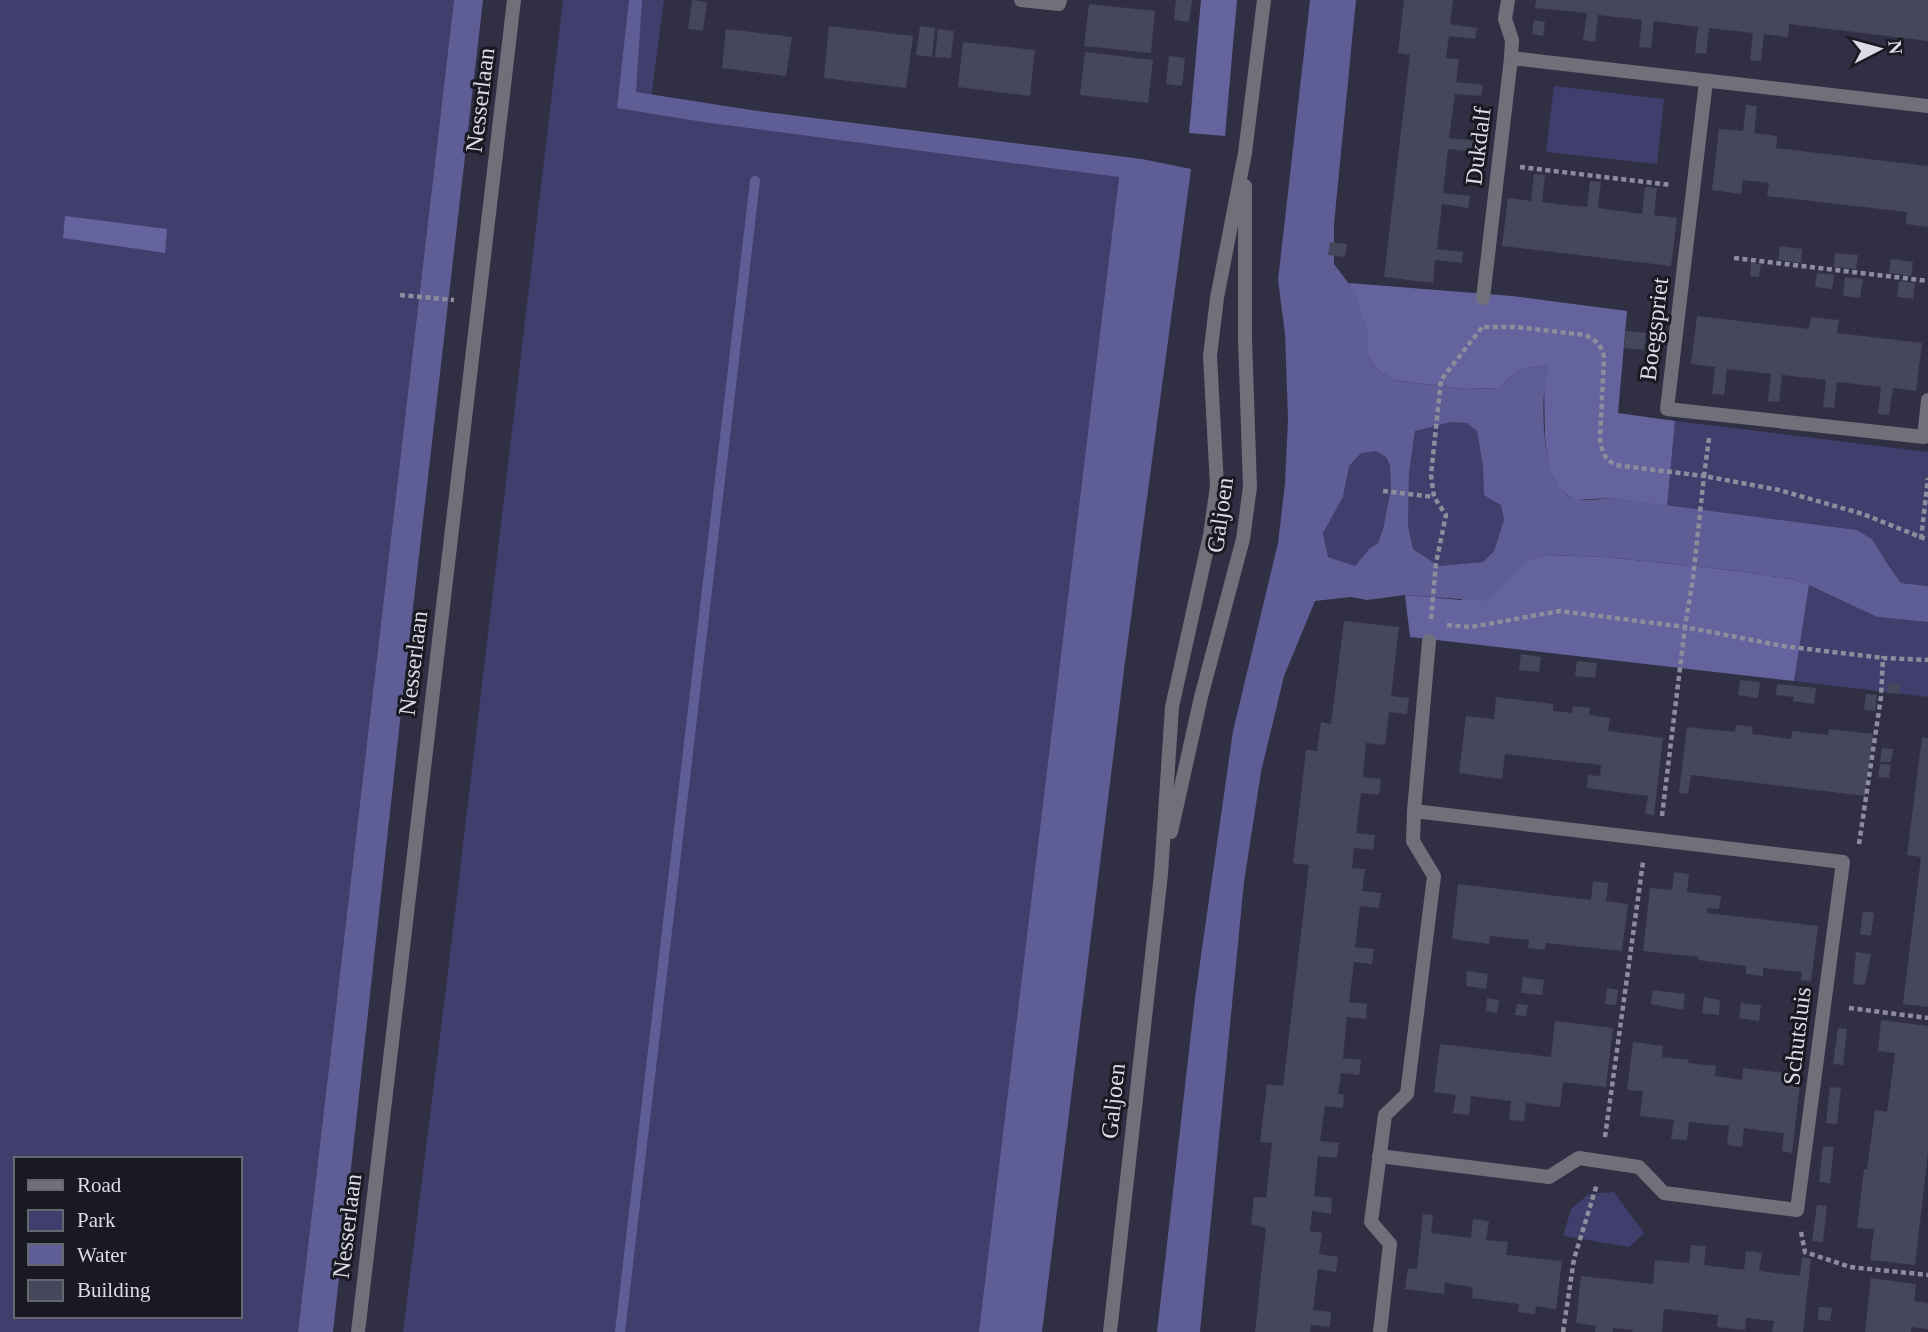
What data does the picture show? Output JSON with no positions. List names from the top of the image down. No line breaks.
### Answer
{"streets":{"street":["Nesserlaan","Dukdalf","Boegspriet","Galjoen","Schutsluis"]},"legend":["Road","Park","Water","Building"],"north":"right"}
